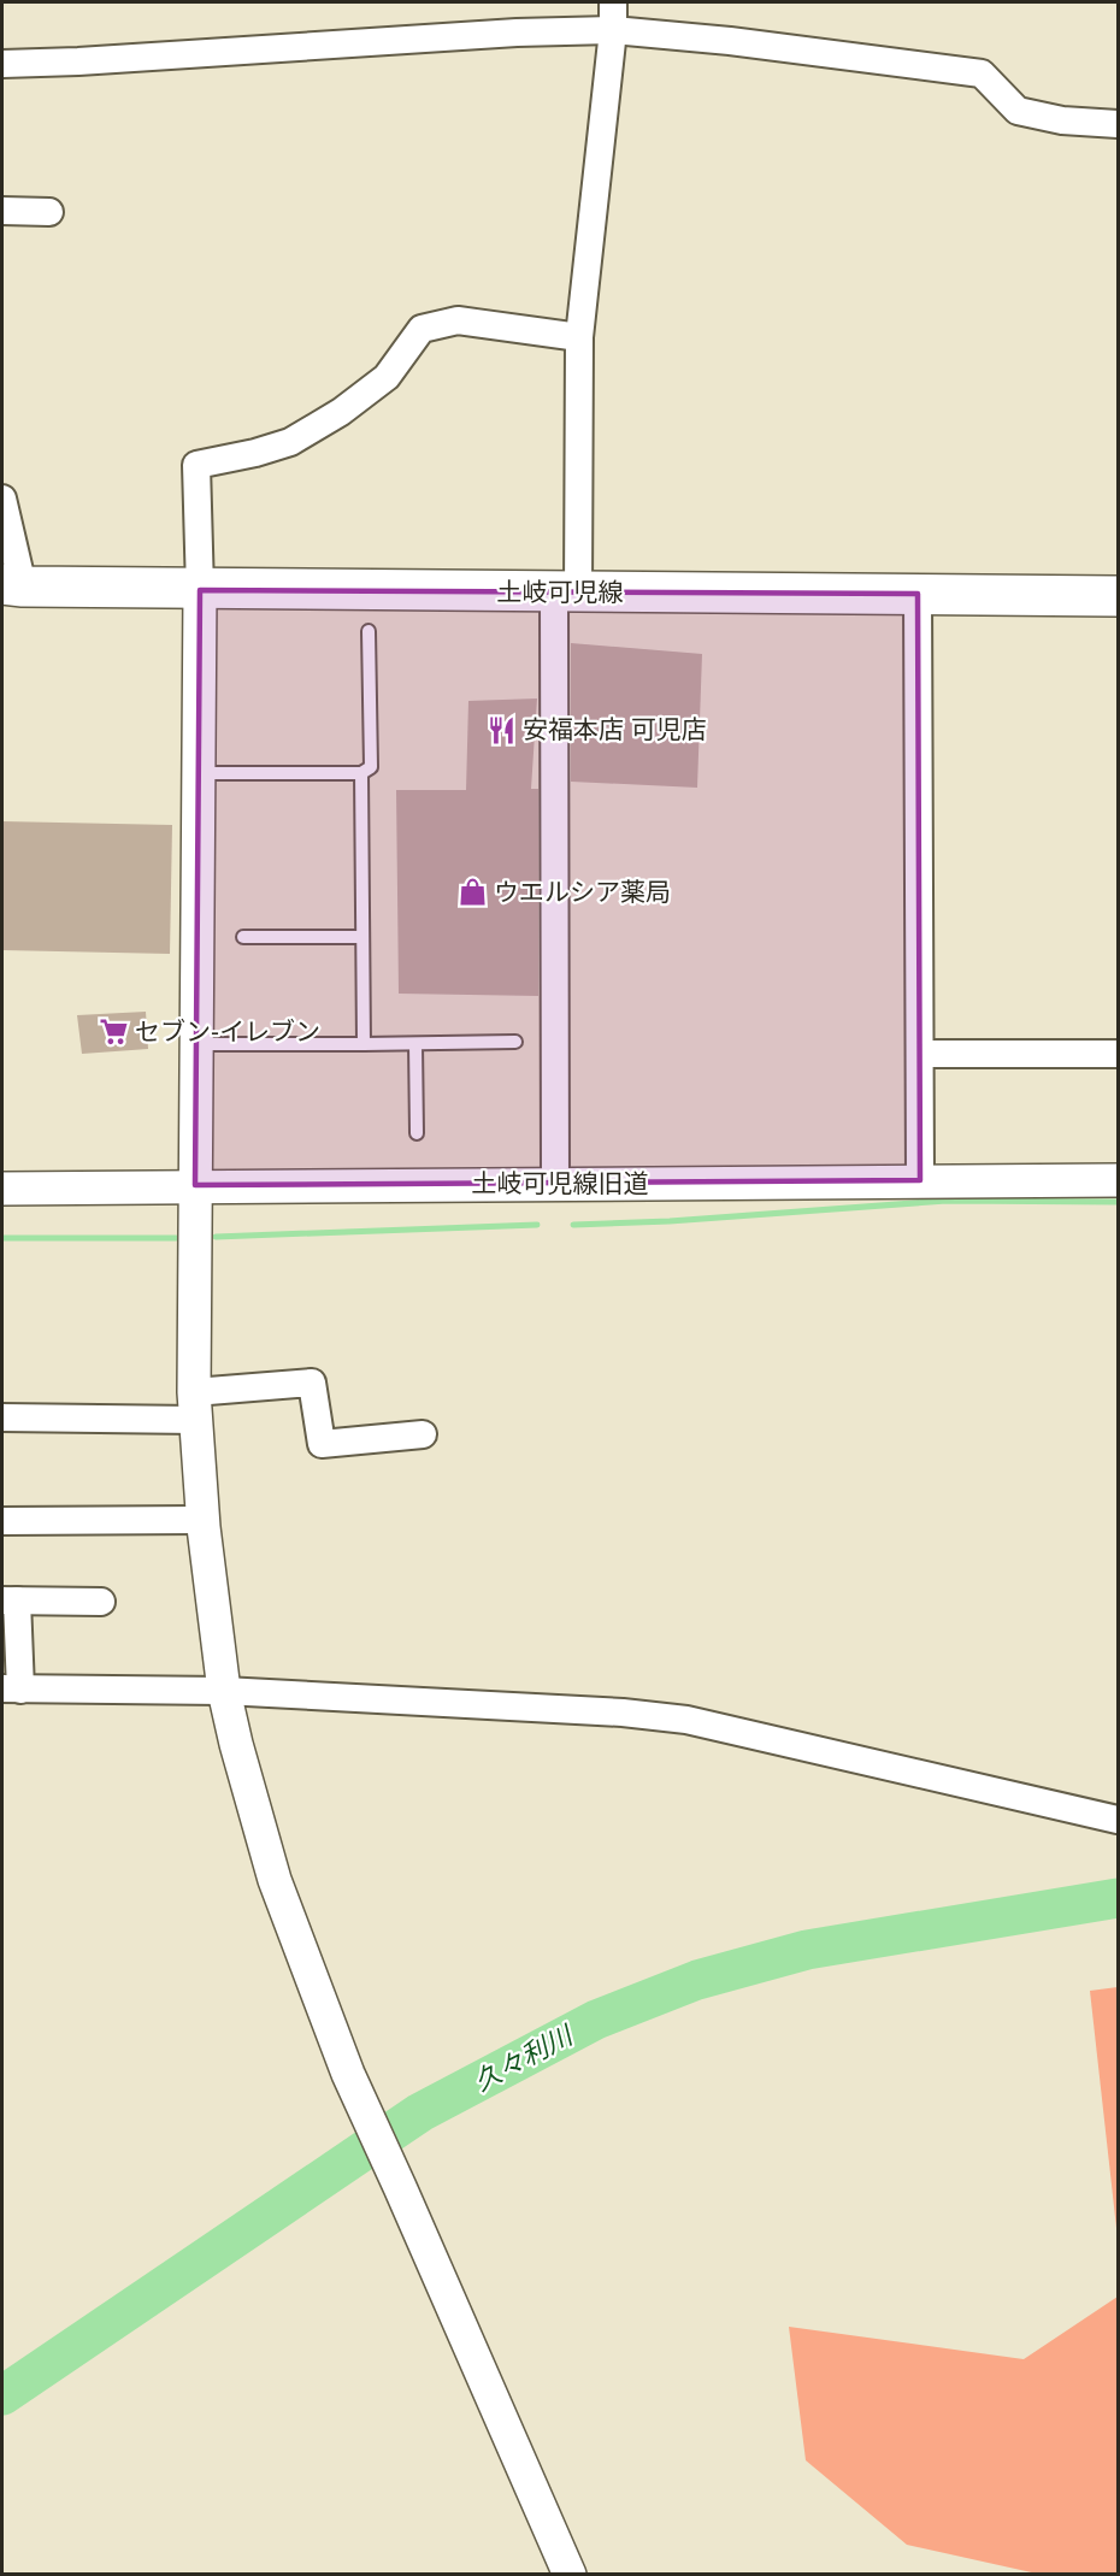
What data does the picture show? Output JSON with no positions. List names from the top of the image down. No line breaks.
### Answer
{"streets":{"main road":["土岐可児線"],"street":["土岐可児線旧道"]},"water":["久々利川"],"places":{"restaurant":["安福本店 可児店"],"shop":["ウエルシア薬局"],"supermarket":["セブン-イレブン"]}}
